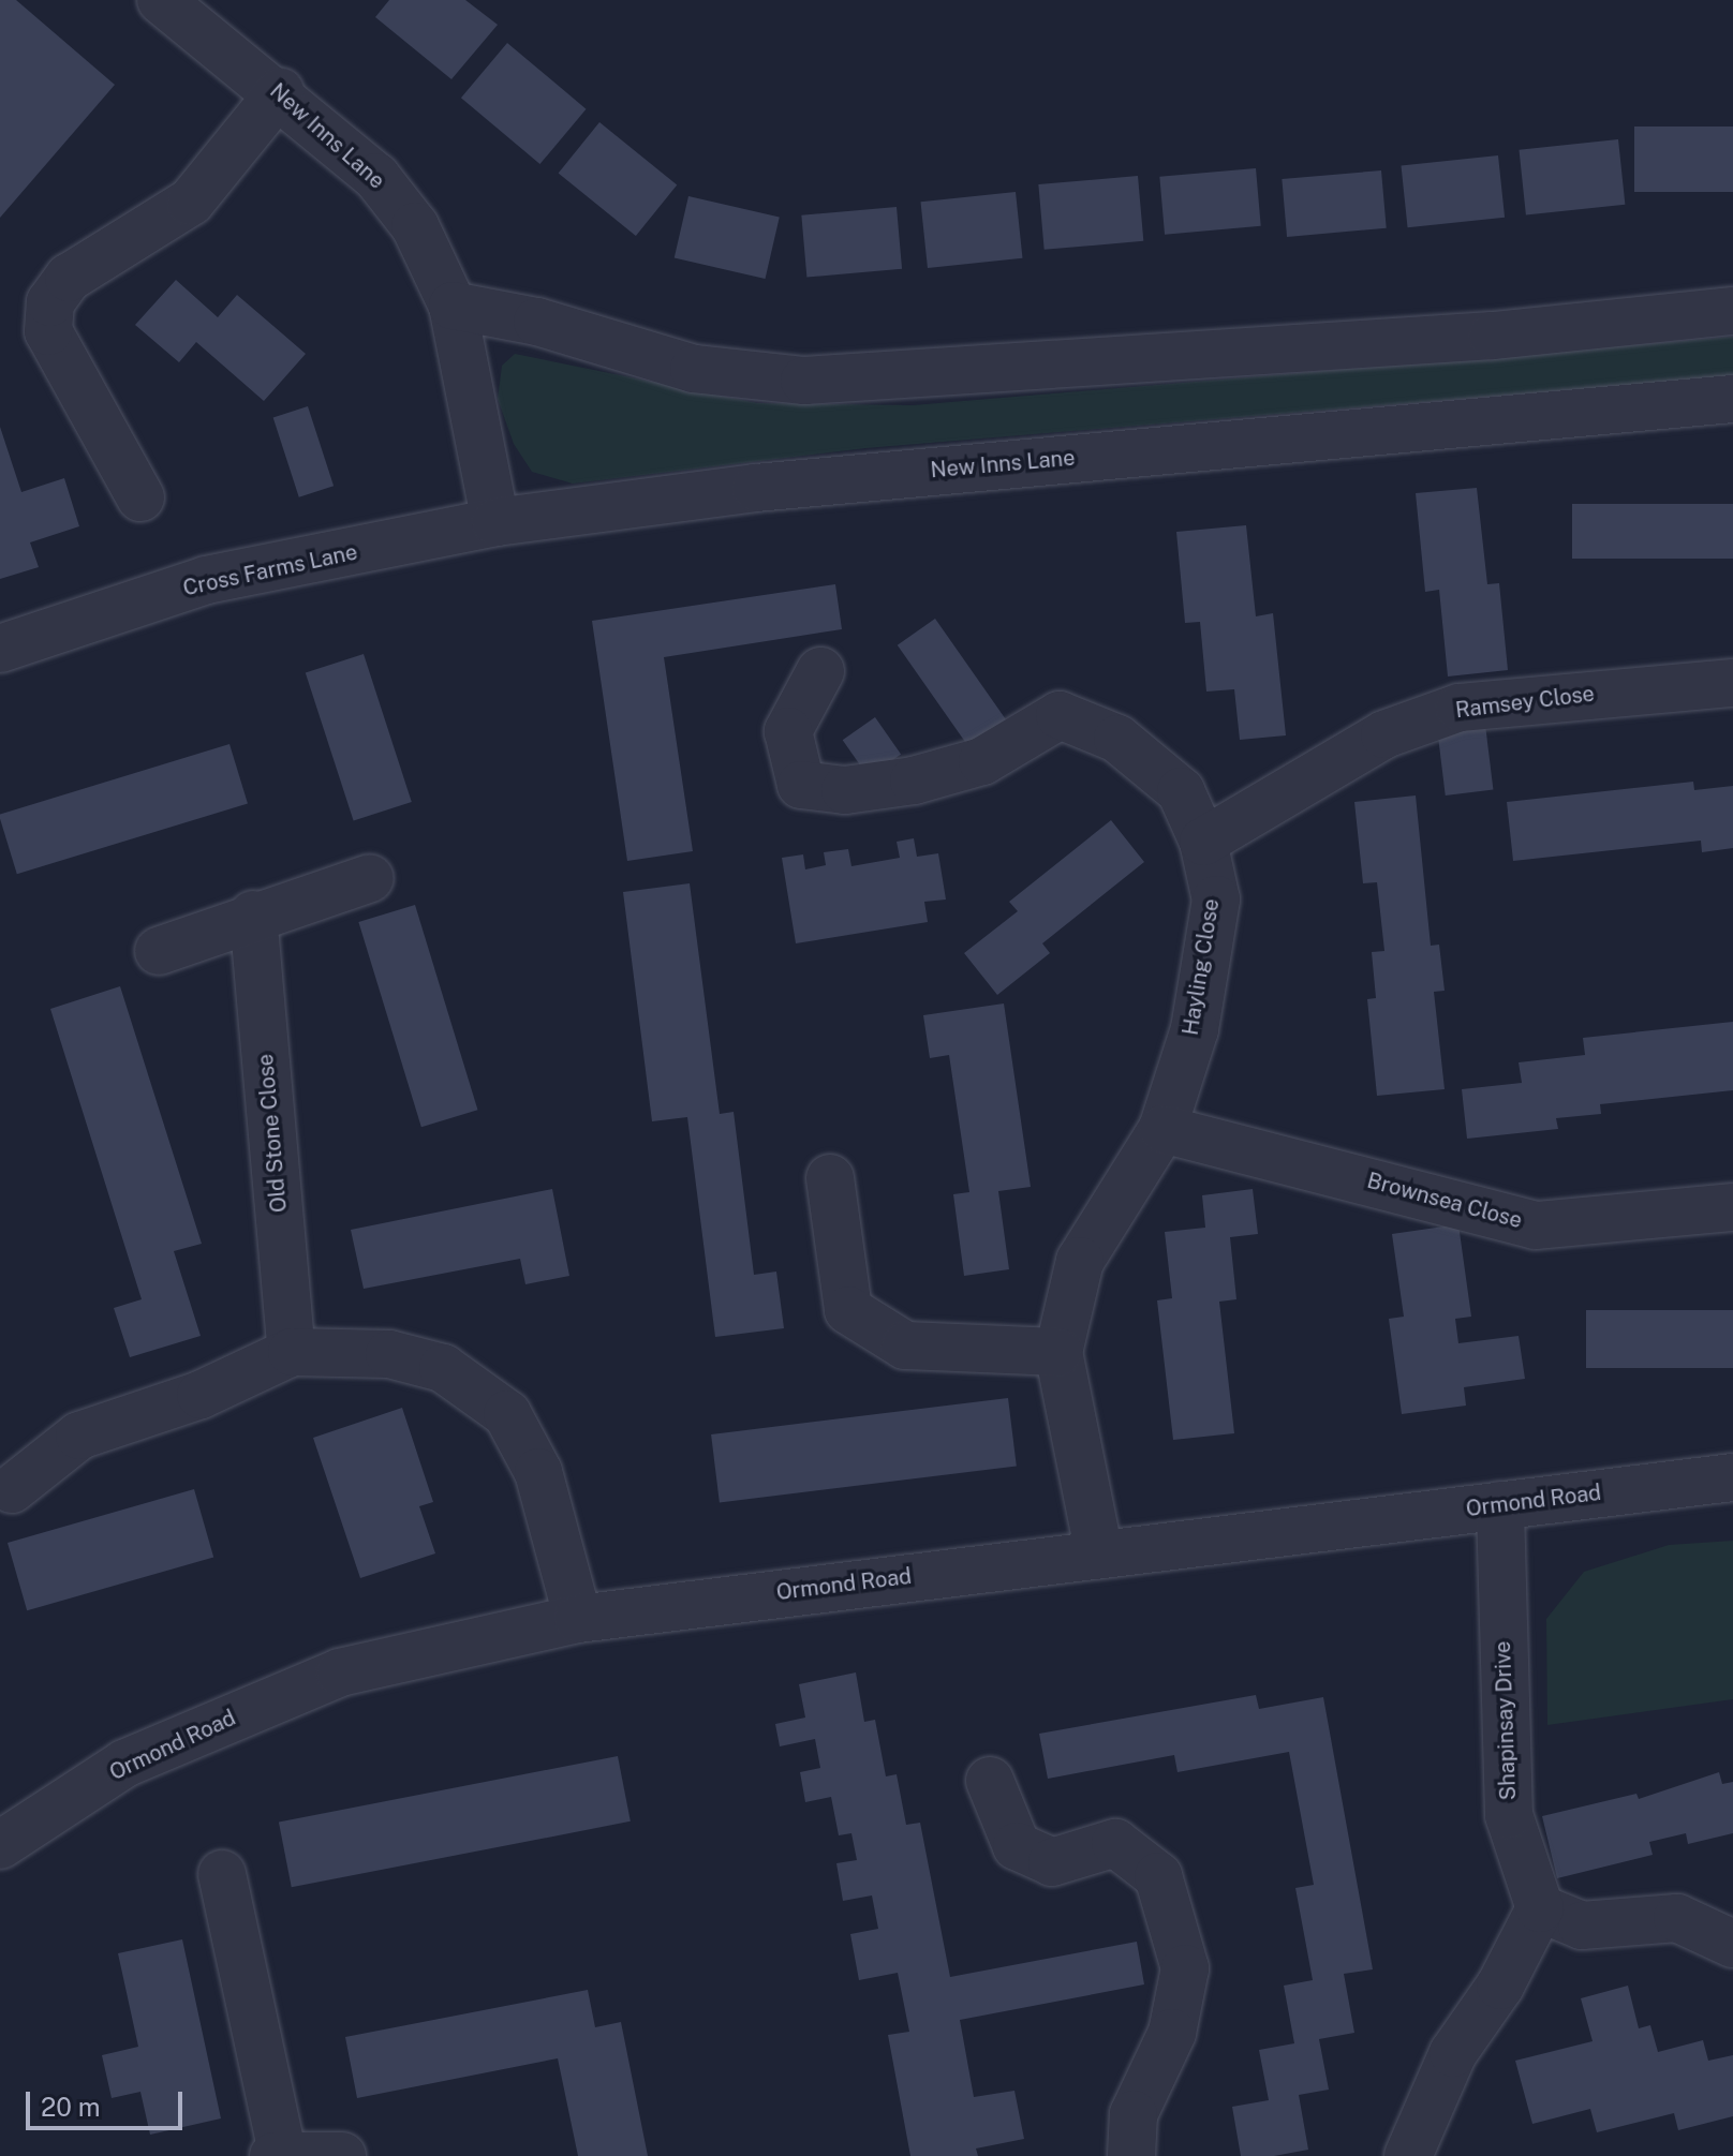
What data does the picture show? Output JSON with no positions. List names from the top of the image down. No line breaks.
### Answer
{"streets":{"street":["New Inns Lane","Cross Farms Lane","Ramsey Close","Hayling Close","Old Stone Close","Brownsea Close","Ormond Road","Shapinsay Drive"]},"crossings":[["New Inns Lane","Cross Farms Lane"],["Ramsey Close","Hayling Close"],["Hayling Close","Brownsea Close"],["Hayling Close","Ormond Road"],["Ormond Road","Shapinsay Drive"]],"scale_bar":"20 m"}
